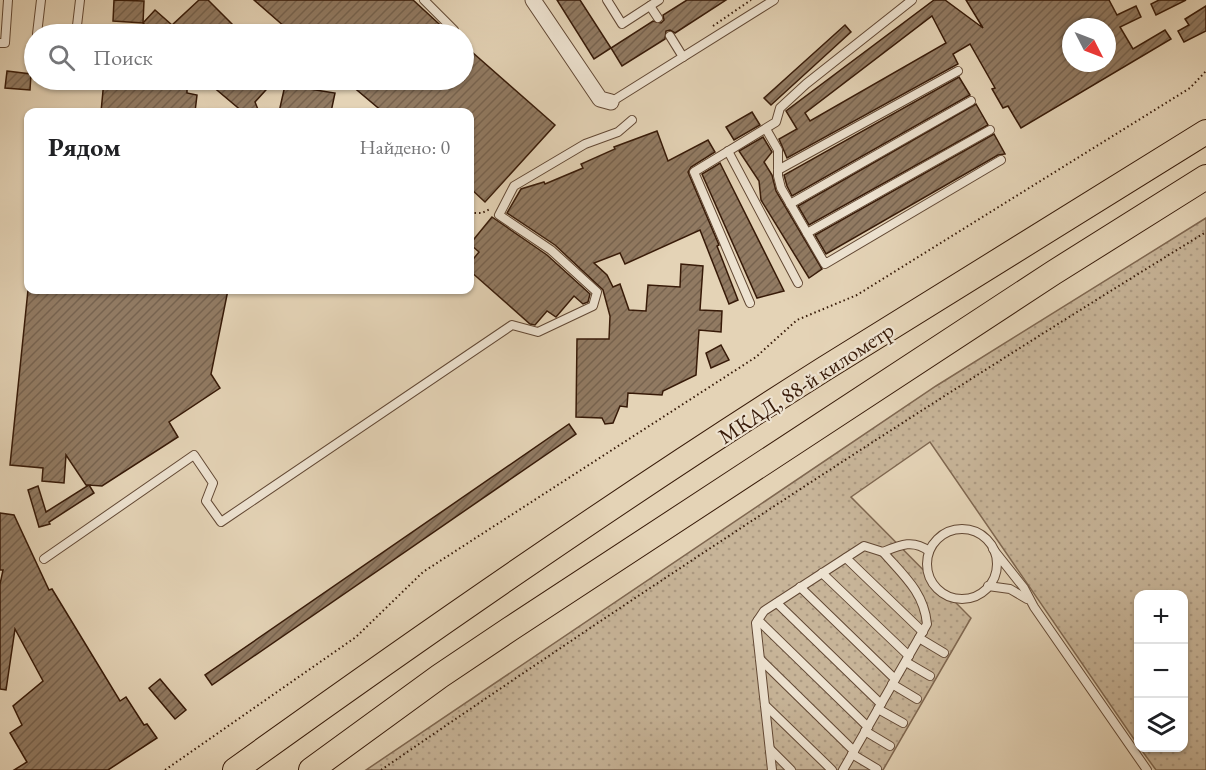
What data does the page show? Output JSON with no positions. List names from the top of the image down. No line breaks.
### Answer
{"streets":{"highway":["МКАД, 88-й километр"]},"north":"bottom right","page":{"search":"Поиск","heading":["Рядом","Найдено: 0"],"map_buttons":["+","−"]}}
